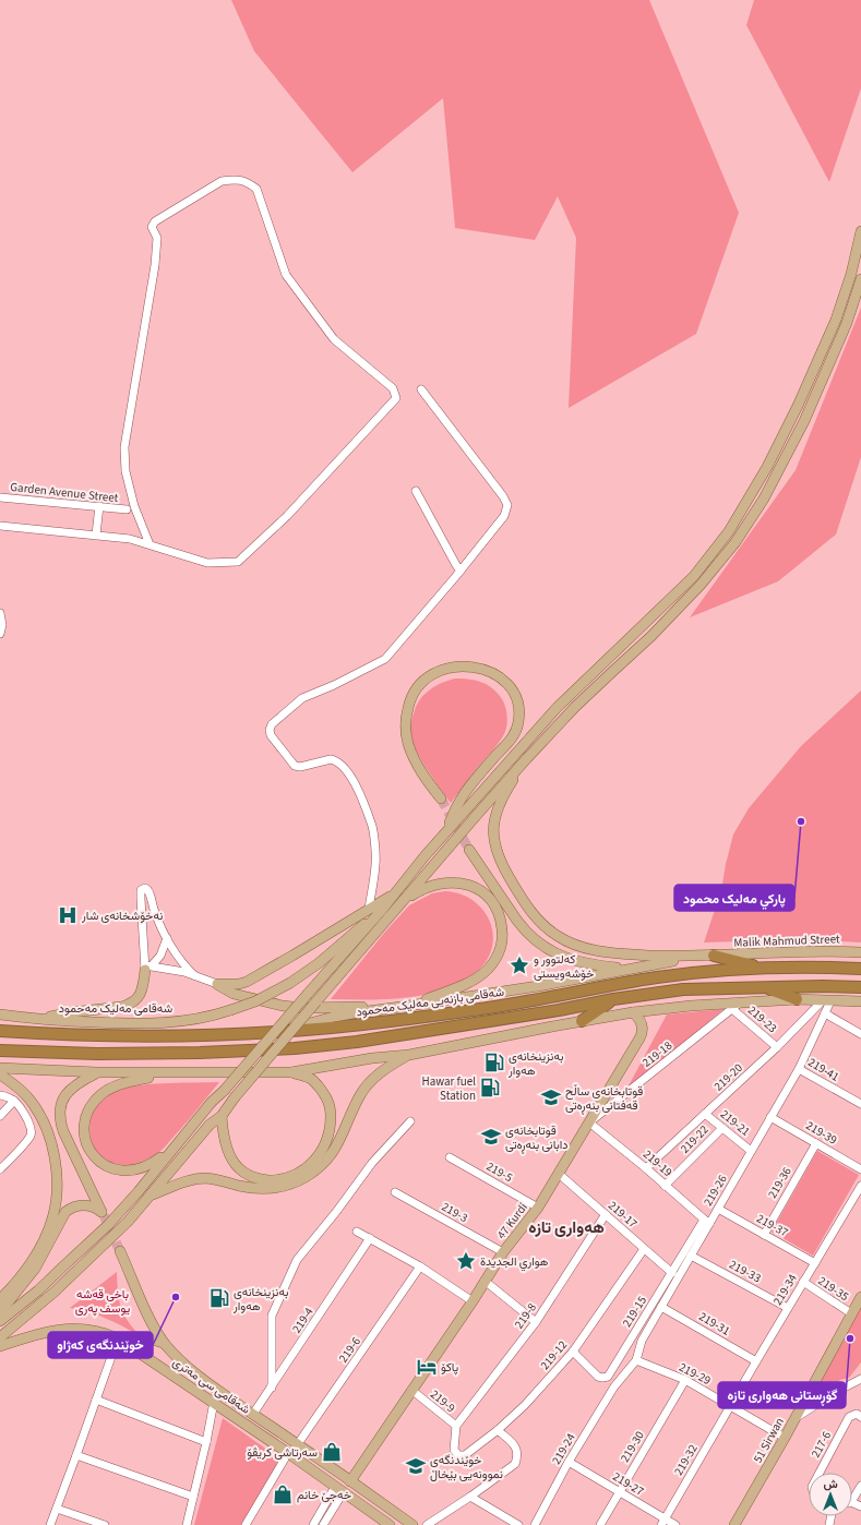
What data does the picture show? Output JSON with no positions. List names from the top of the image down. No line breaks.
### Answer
{"streets":{"highway":["شەقامی بازنەیی مەلیک مەحمود"],"main road":["Malik Mahmud Street","شەقامی مەلیک مەحمود","47 Kurdi","شەقامی سی مەتری","51 Sirwan"],"street":["Garden Avenue Street","219-23","219-18","219-41","219-20","219-21","219-39","219-22","219-19","219-5","219-36","219-26","219-3","219-17","219-37","219-33","219-35","219-34","219-15","219-8","219-4","219-31","219-6","219-12","219-29","219-9","217-6","219-30","219-24","219-32","219-27"]},"crossings":[["219-23","219-18"],["219-23","219-20"],["219-18","219-19"],["219-18","47 Kurdi"],["219-41","219-26"],["219-20","219-21"],["219-20","219-19"],["219-20","219-26"],["219-21","219-22"],["219-21","219-26"],["219-39","219-36"],["219-39","219-26"],["219-22","219-19"],["219-19","219-26"],["219-19","47 Kurdi"],["219-19","219-15"],["219-5","47 Kurdi"],["219-36","219-37"],["219-26","219-37"],["219-26","219-33"],["219-26","219-15"],["219-26","219-31"],["219-26","219-29"],["219-26","219-24"],["219-3","47 Kurdi"],["219-17","47 Kurdi"],["219-17","219-15"],["219-17","219-8"],["219-17","219-12"],["47 Kurdi","شەقامی سی مەتری"],["47 Kurdi","219-9"],["219-37","219-34"],["219-33","219-34"],["219-35","219-34"],["219-35","51 Sirwan"],["219-34","219-31"],["219-34","219-29"],["219-34","219-32"],["219-15","219-12"],["219-8","219-9"],["219-4","شەقامی سی مەتری"],["219-6","شەقامی سی مەتری"],["219-12","219-9"],["219-29","51 Sirwan"],["219-29","219-30"],["219-29","219-32"],["219-30","219-27"],["219-24","219-27"],["219-32","219-27"]],"districts":["هەواری تازە"],"parks":["باخی قەشە یوسف پەری"],"places":{"other":["پارکي مەليک محمود","خوێندنگەی کەژاو","گۆڕستانی هەواری تازە"],"hospital":["نەخۆشخانەی شار"],"place":["کەلتوور و خۆشەویستی","هواري الجديدة"],"fuel station":["بەنزینخانەی ھەوار","Hawar fuel Station","بەنزینخانەی هەوار"],"school or university":["قوتابخانەی ساڵح قەفتانی بنەڕەتی","قوتابخانەی دابانی بنەڕەتی","خوێندنگەی نموونەیی بێخاڵ"],"hotel":["پاکۆ"],"shop":["سەرتاشی کریڤۆ","خەجێ خانم"]},"north":"top"}
